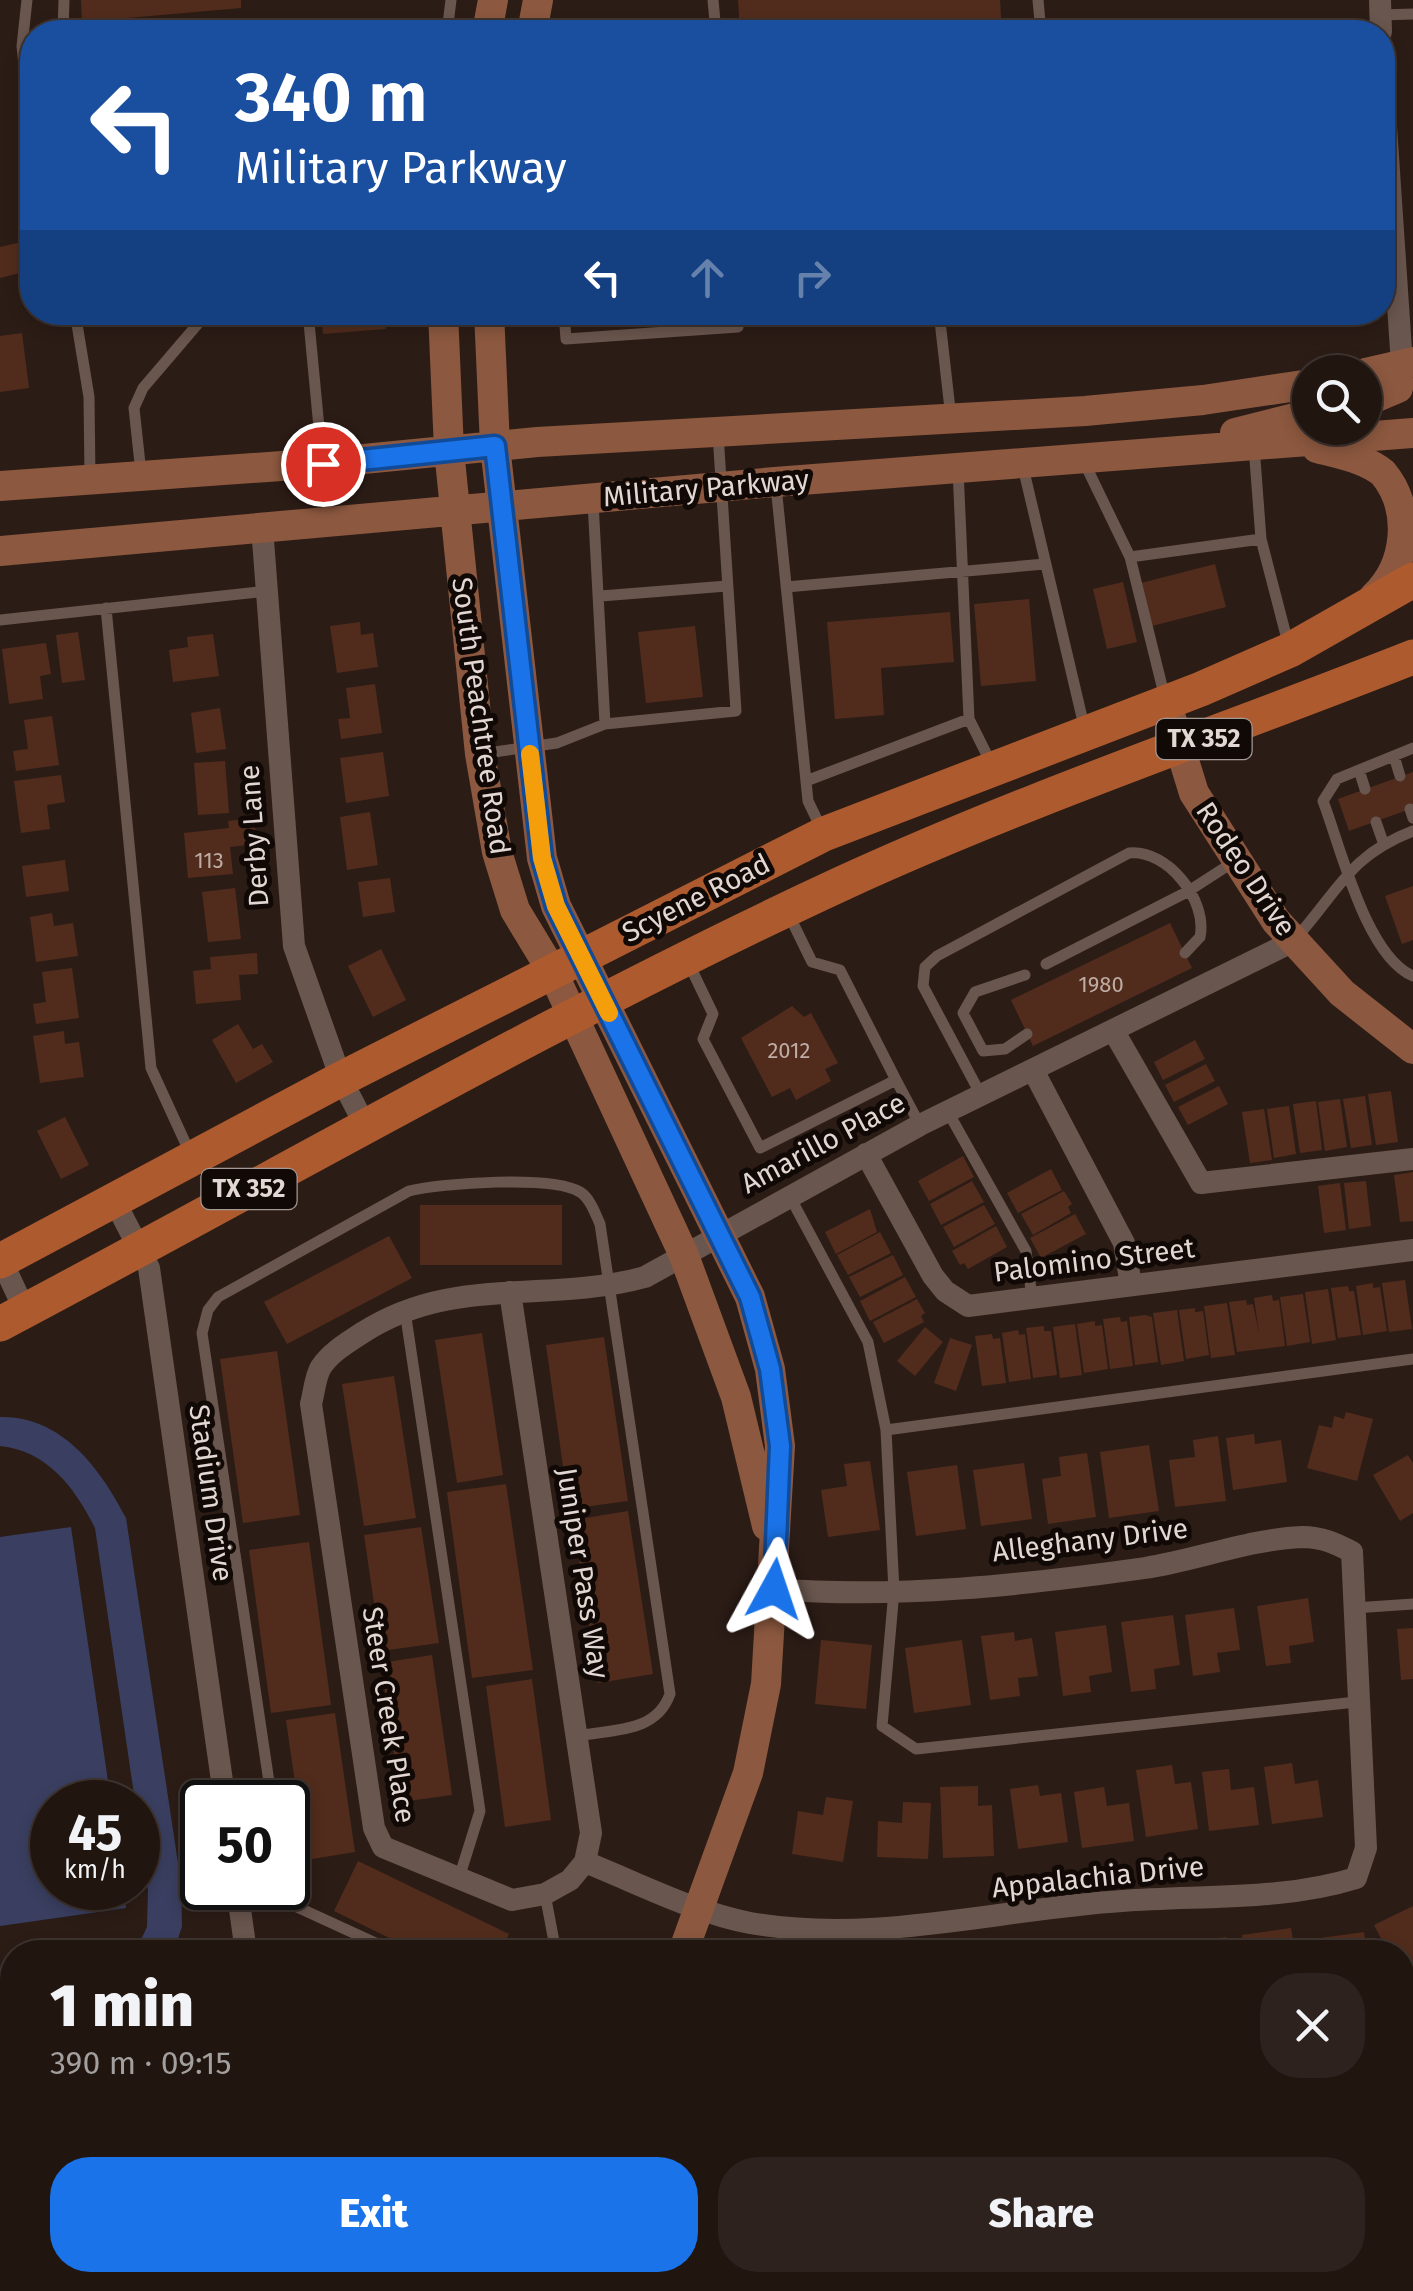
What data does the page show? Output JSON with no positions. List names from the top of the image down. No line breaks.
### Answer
{"streets":{"main road":["Military Parkway","South Peachtree Road","TX 352","Rodeo Drive","Scyene Road"],"street":["Derby Lane","Amarillo Place","Palomino Street","Stadium Drive","Alleghany Drive","Juniper Pass Way","Steer Creek Place","Appalachia Drive"]},"crossings":[["Military Parkway","South Peachtree Road"],["Military Parkway","Derby Lane"],["South Peachtree Road","Scyene Road"],["South Peachtree Road","Amarillo Place"],["South Peachtree Road","Alleghany Drive"],["South Peachtree Road","Appalachia Drive"],["Derby Lane","Scyene Road"],["Rodeo Drive","Scyene Road"],["Rodeo Drive","Amarillo Place"],["Scyene Road","Stadium Drive"],["Amarillo Place","Palomino Street"],["Amarillo Place","Juniper Pass Way"],["Amarillo Place","Steer Creek Place"],["Alleghany Drive","Appalachia Drive"],["Juniper Pass Way","Appalachia Drive"]],"house_numbers":["113","1980","2012"],"page":{"turn":["340 m","Military Parkway"],"speed":"45 km/h","limit":"50","heading":["1 min","390 m · 09:15"],"buttons":["Exit","Share"]}}
